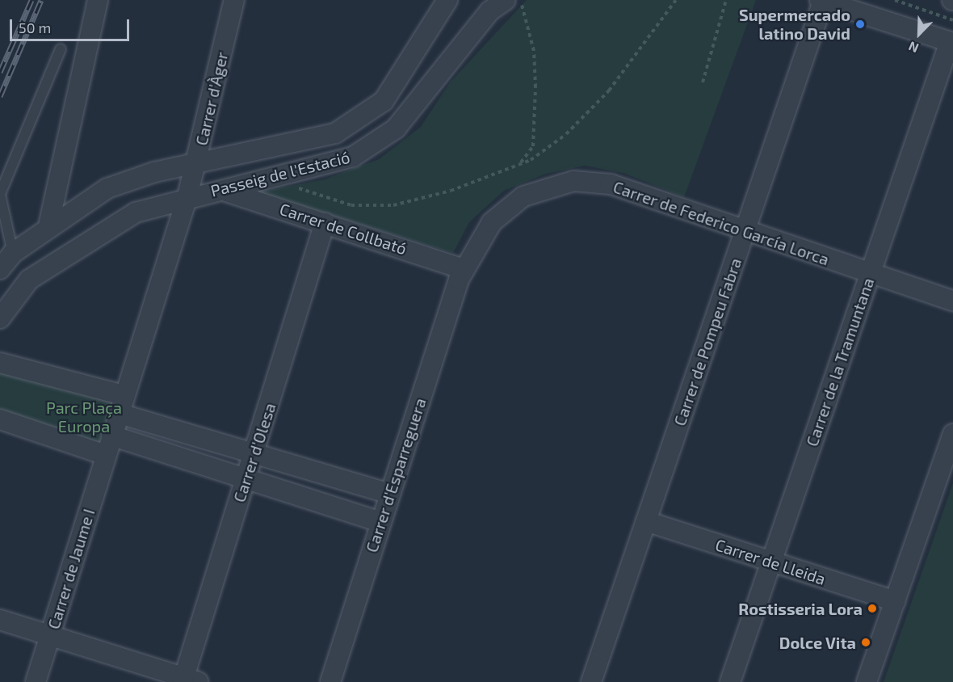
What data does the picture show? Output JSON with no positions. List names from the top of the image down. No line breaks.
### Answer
{"streets":{"street":["Carrer d'Àger","Passeig de l'Estació","Carrer de Federico García Lorca","Carrer de Collbató","Carrer de Pompeu Fabra","Carrer de la Tramuntana","Carrer d'Olesa","Carrer d'Esparreguera","Carrer de Lleida","Carrer de Jaume I"]},"crossings":[["Carrer d'Àger","Passeig de l'Estació"],["Passeig de l'Estació","Carrer de Collbató"],["Carrer de Federico García Lorca","Carrer de Collbató"],["Carrer de Federico García Lorca","Carrer de Pompeu Fabra"],["Carrer de Federico García Lorca","Carrer de la Tramuntana"],["Carrer de Federico García Lorca","Carrer d'Esparreguera"],["Carrer de Collbató","Carrer d'Olesa"],["Carrer de Collbató","Carrer d'Esparreguera"],["Carrer de Pompeu Fabra","Carrer de Lleida"],["Carrer de la Tramuntana","Carrer de Lleida"]],"parks":["Parc Plaça Europa"],"places":["Supermercado latino David","Rostisseria Lora","Dolce Vita"],"scale_bar":"50 m","north":"bottom left"}
